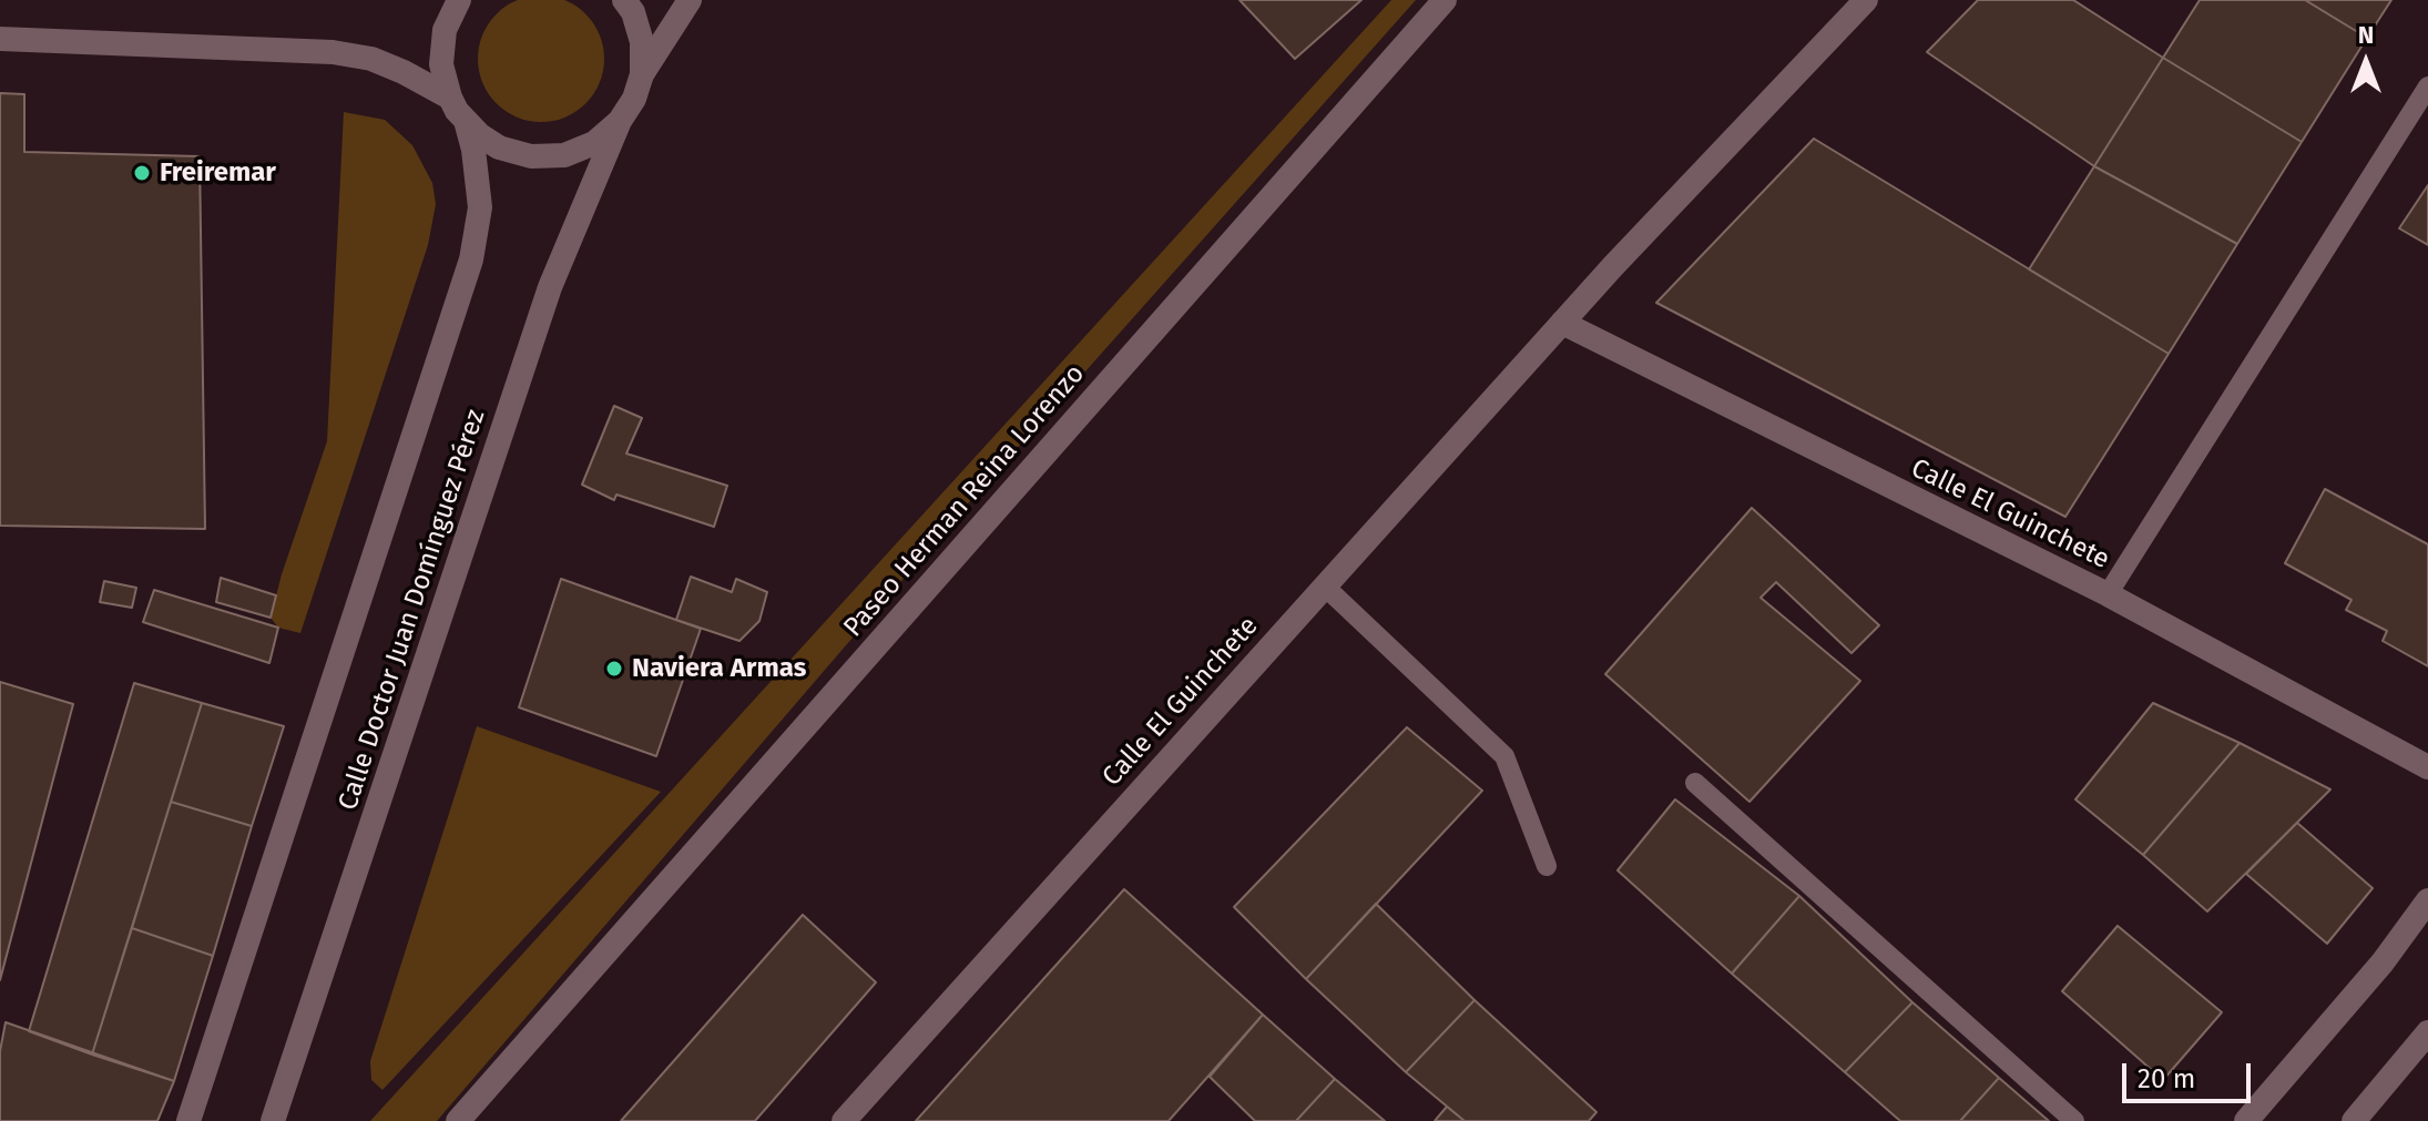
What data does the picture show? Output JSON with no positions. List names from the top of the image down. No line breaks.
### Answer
{"streets":{"street":["Paseo Herman Reina Lorenzo","Calle El Guinchete","Calle Doctor Juan Domínguez Pérez"]},"places":["Freiremar","Naviera Armas"],"scale_bar":"20 m","north":"top"}
